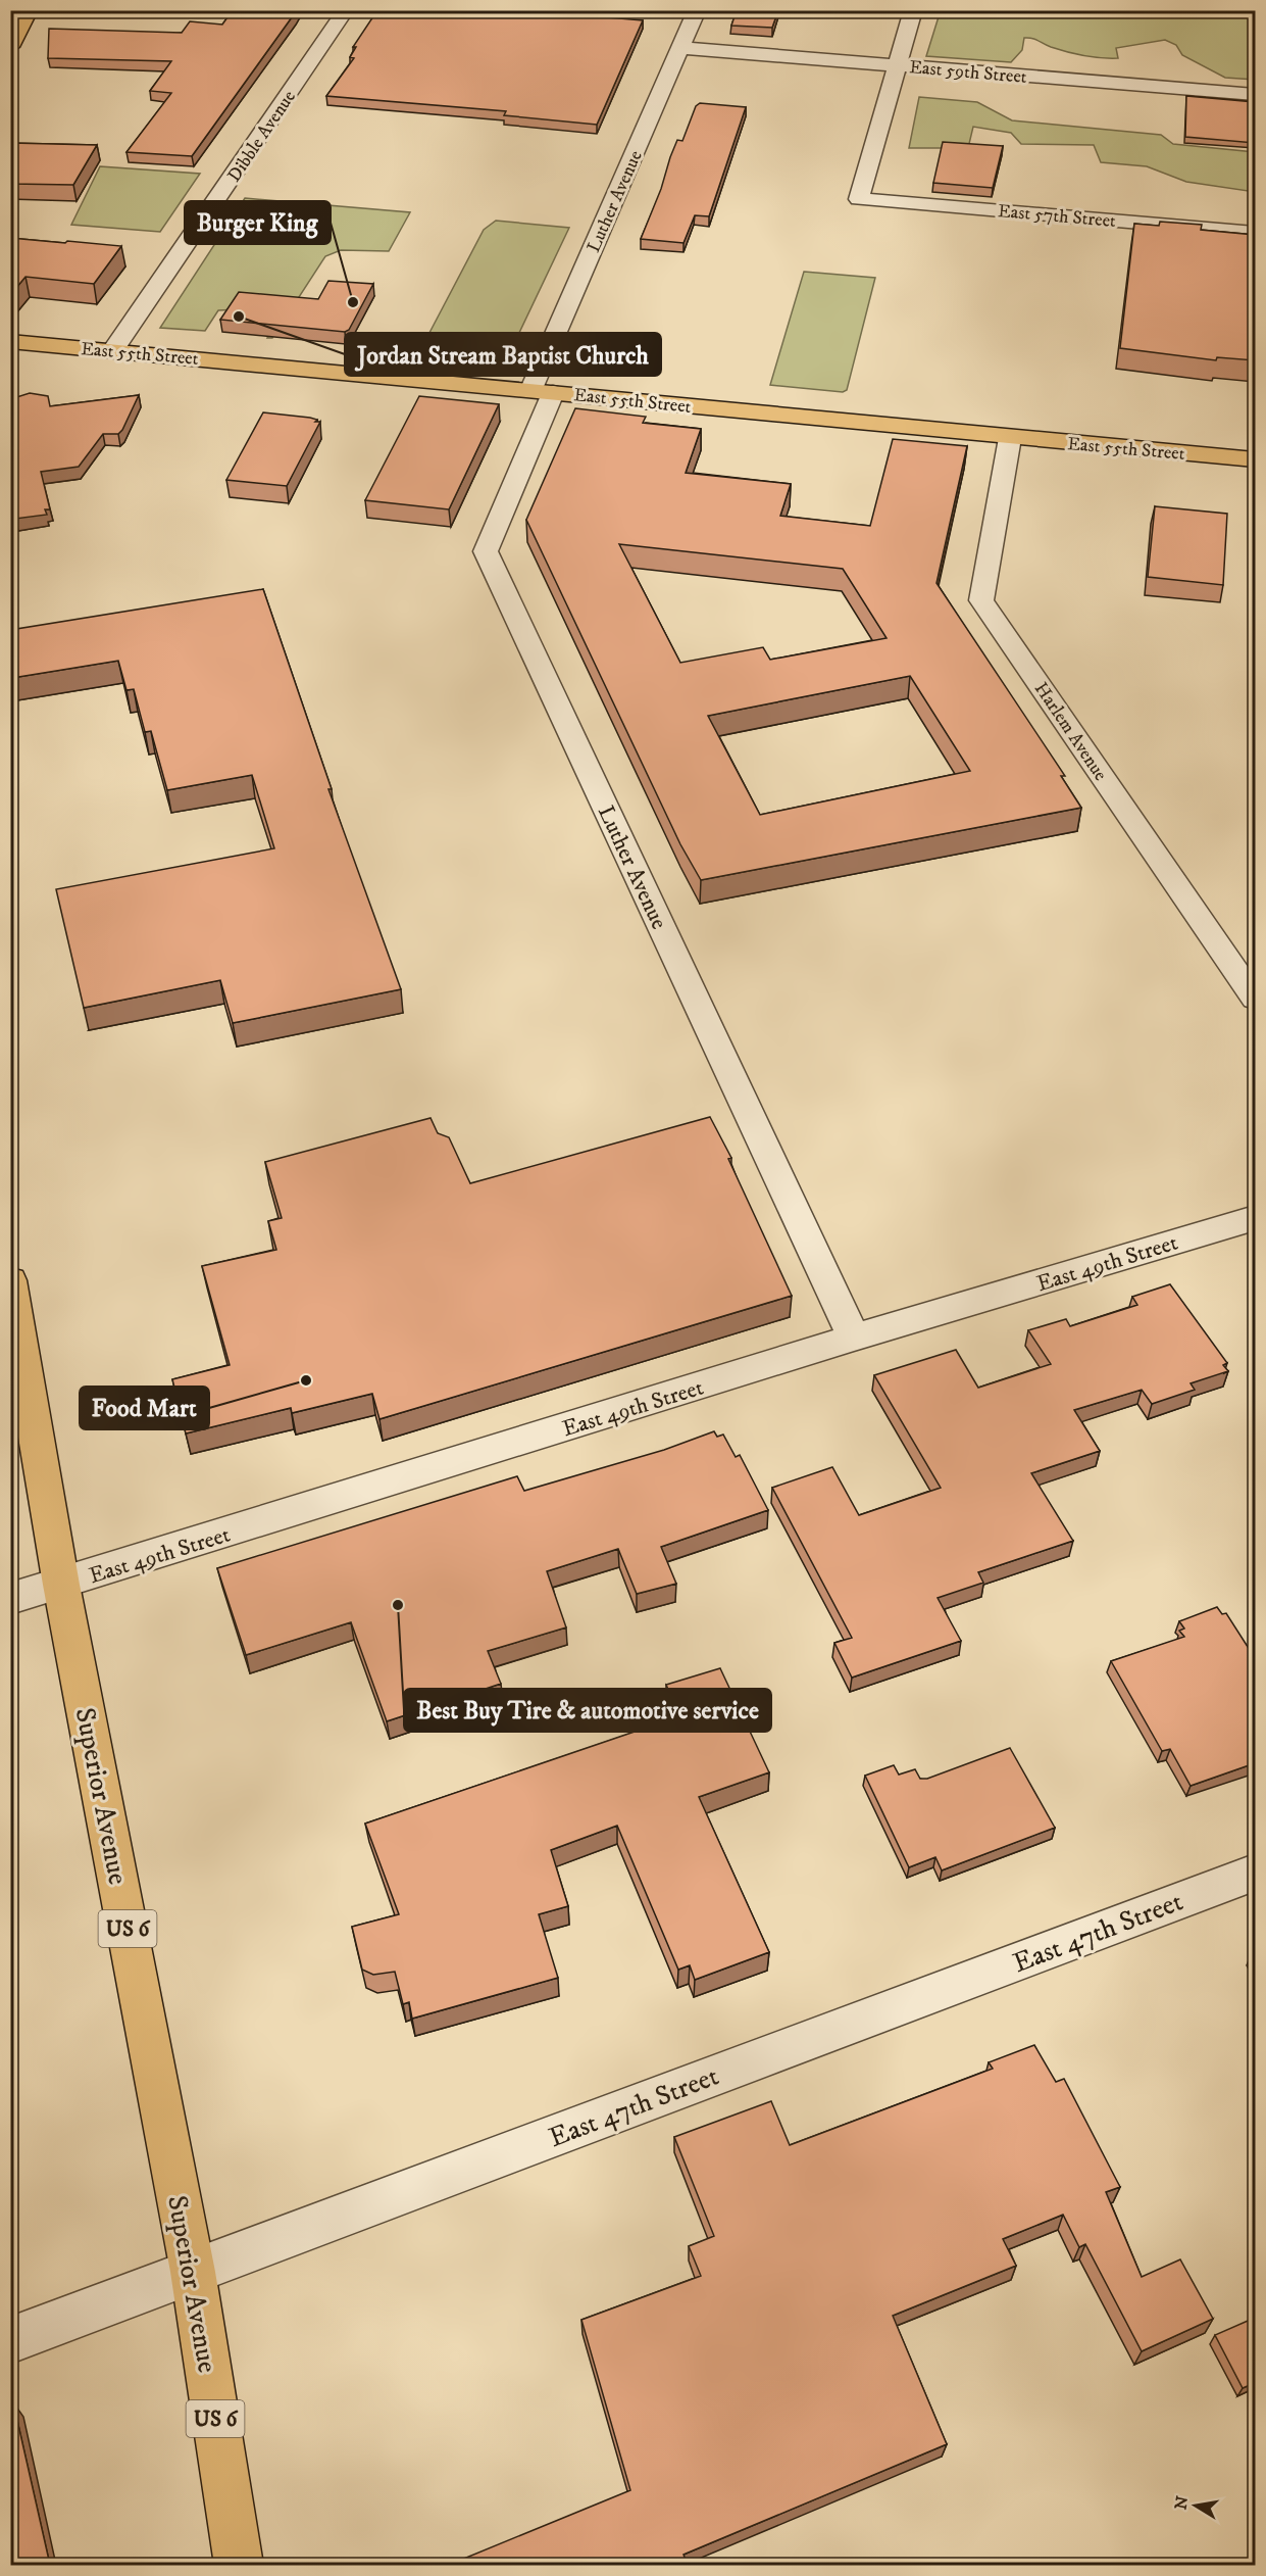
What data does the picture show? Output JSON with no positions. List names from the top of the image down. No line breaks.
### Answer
{"streets":{"main road":["East 55th Street","Superior Avenue","US 6"],"street":["East 59th Street","Dibble Avenue","Luther Avenue","East 57th Street","Harlem Avenue","East 49th Street","East 47th Street"]},"crossings":[["East 59th Street","Luther Avenue"],["East 59th Street","East 57th Street"],["Dibble Avenue","East 55th Street"],["Luther Avenue","East 55th Street"],["Luther Avenue","East 49th Street"],["East 55th Street","Harlem Avenue"],["East 49th Street","Superior Avenue"],["Superior Avenue","East 47th Street"]],"places":["Burger King","Jordan Stream Baptist Church","Food Mart","Best Buy Tire & automotive service"],"north":"left"}
